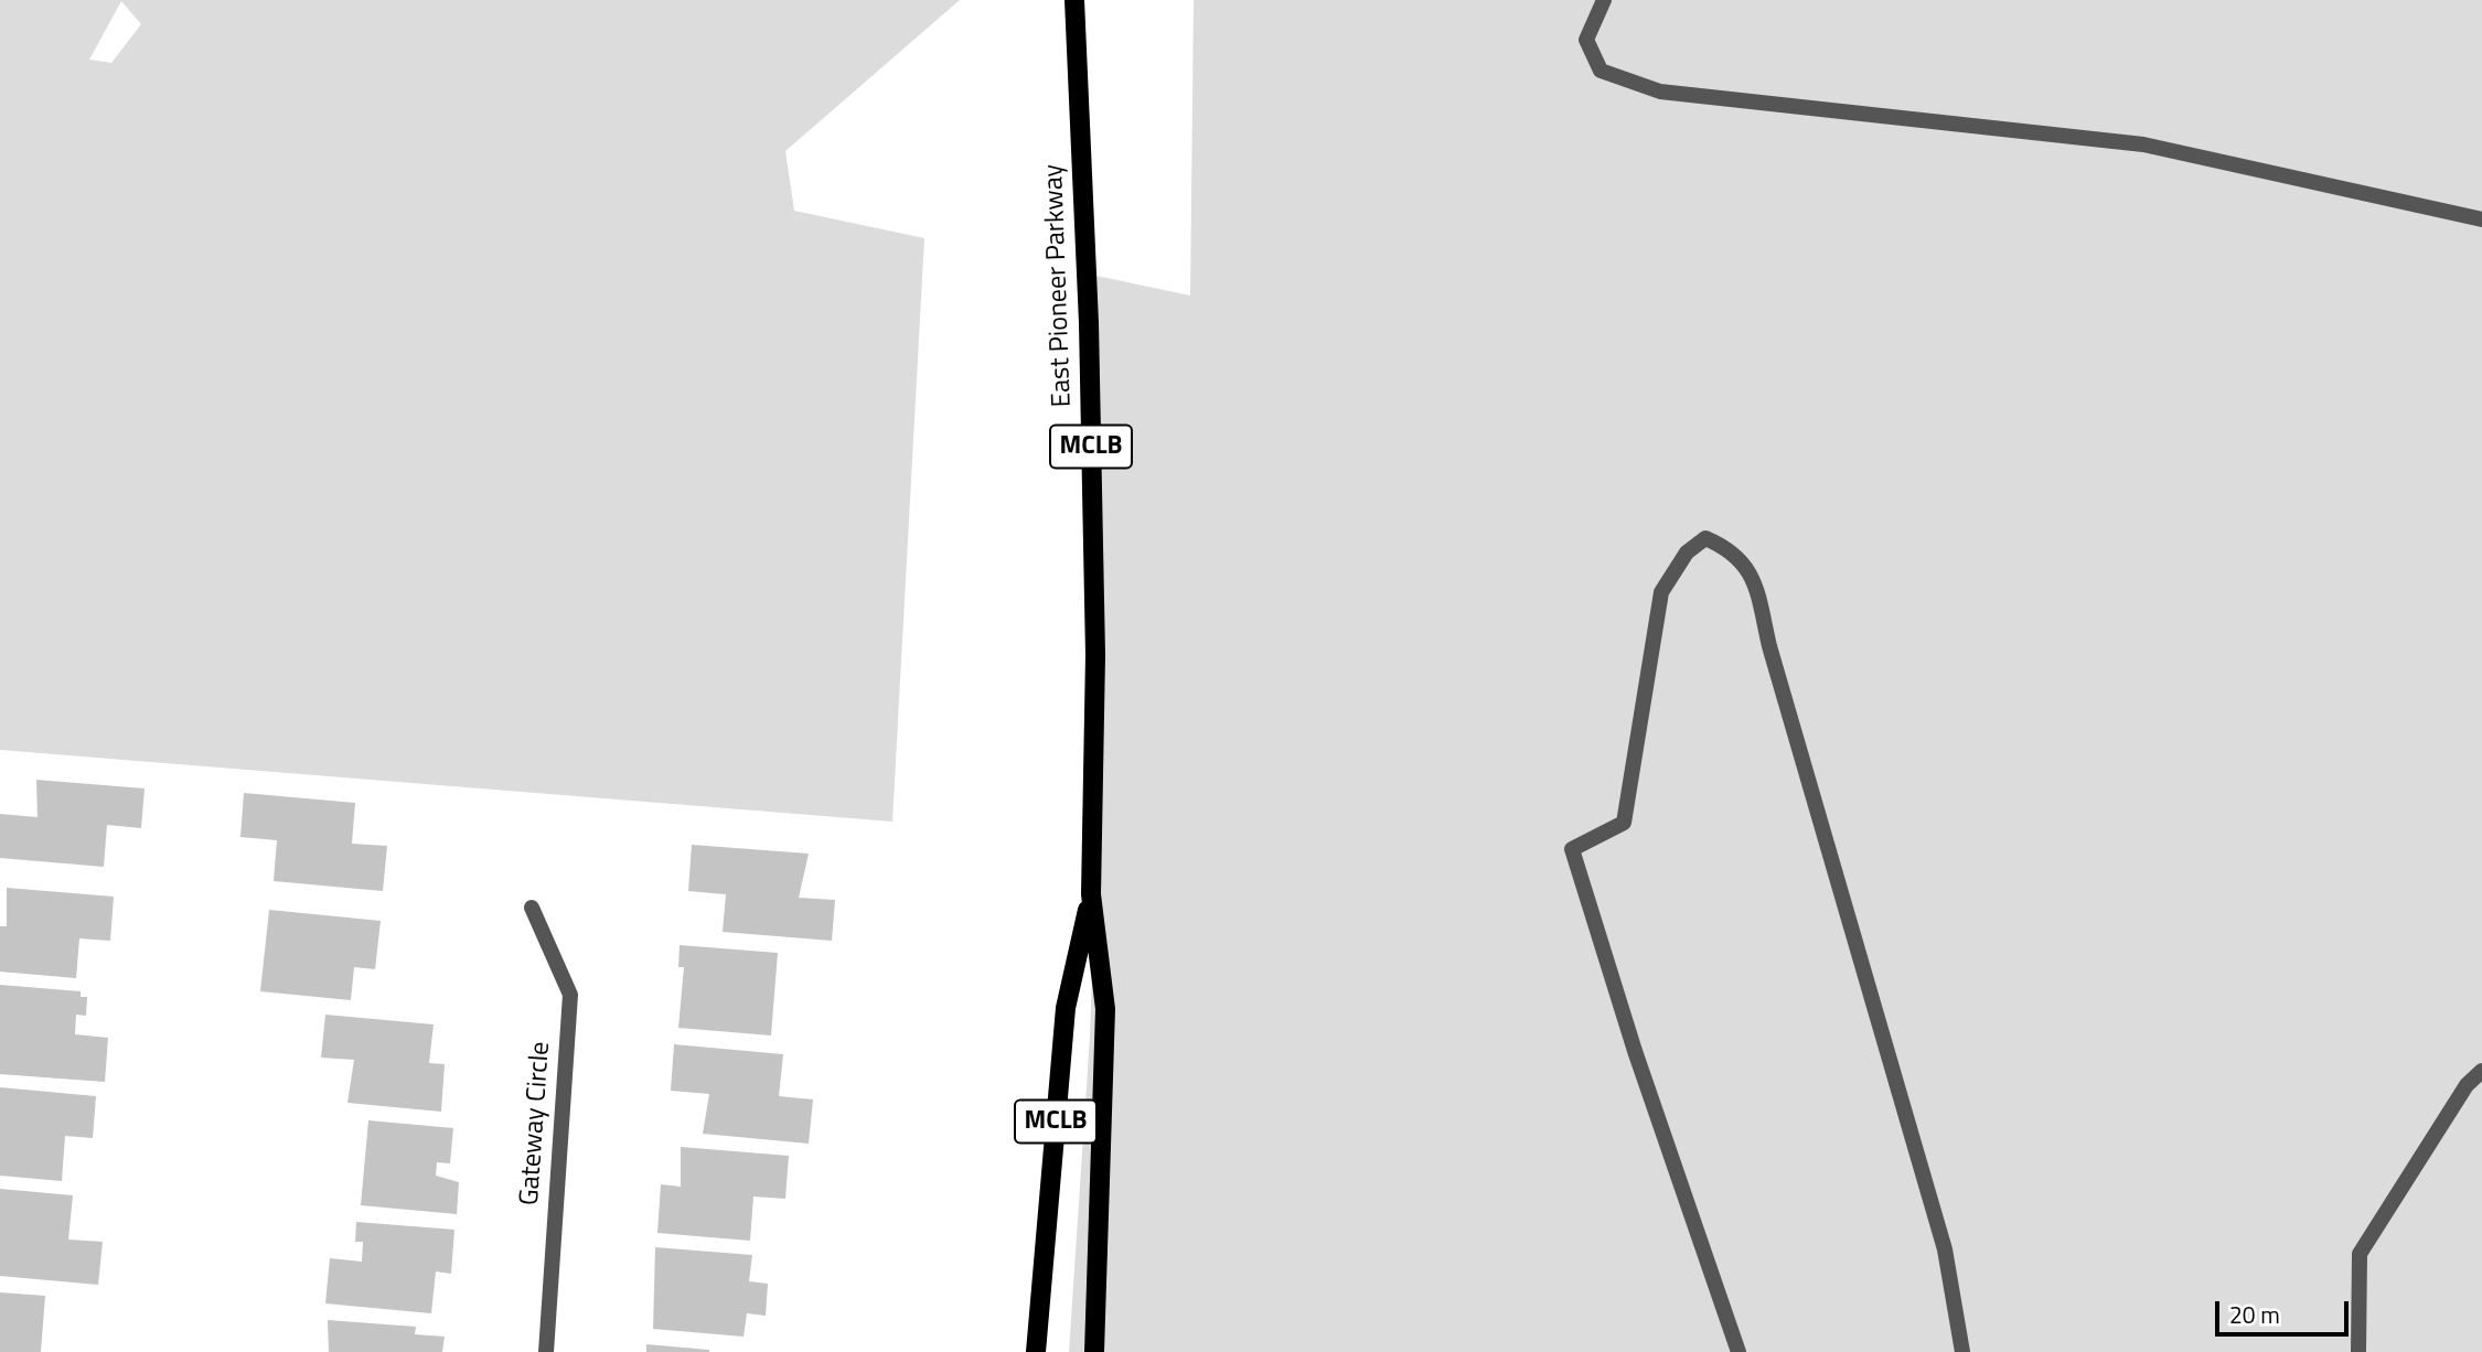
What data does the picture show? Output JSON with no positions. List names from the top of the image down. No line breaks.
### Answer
{"streets":{"main road":["East Pioneer Parkway","MCLB"],"street":["Gateway Circle"]},"scale_bar":"20 m"}
